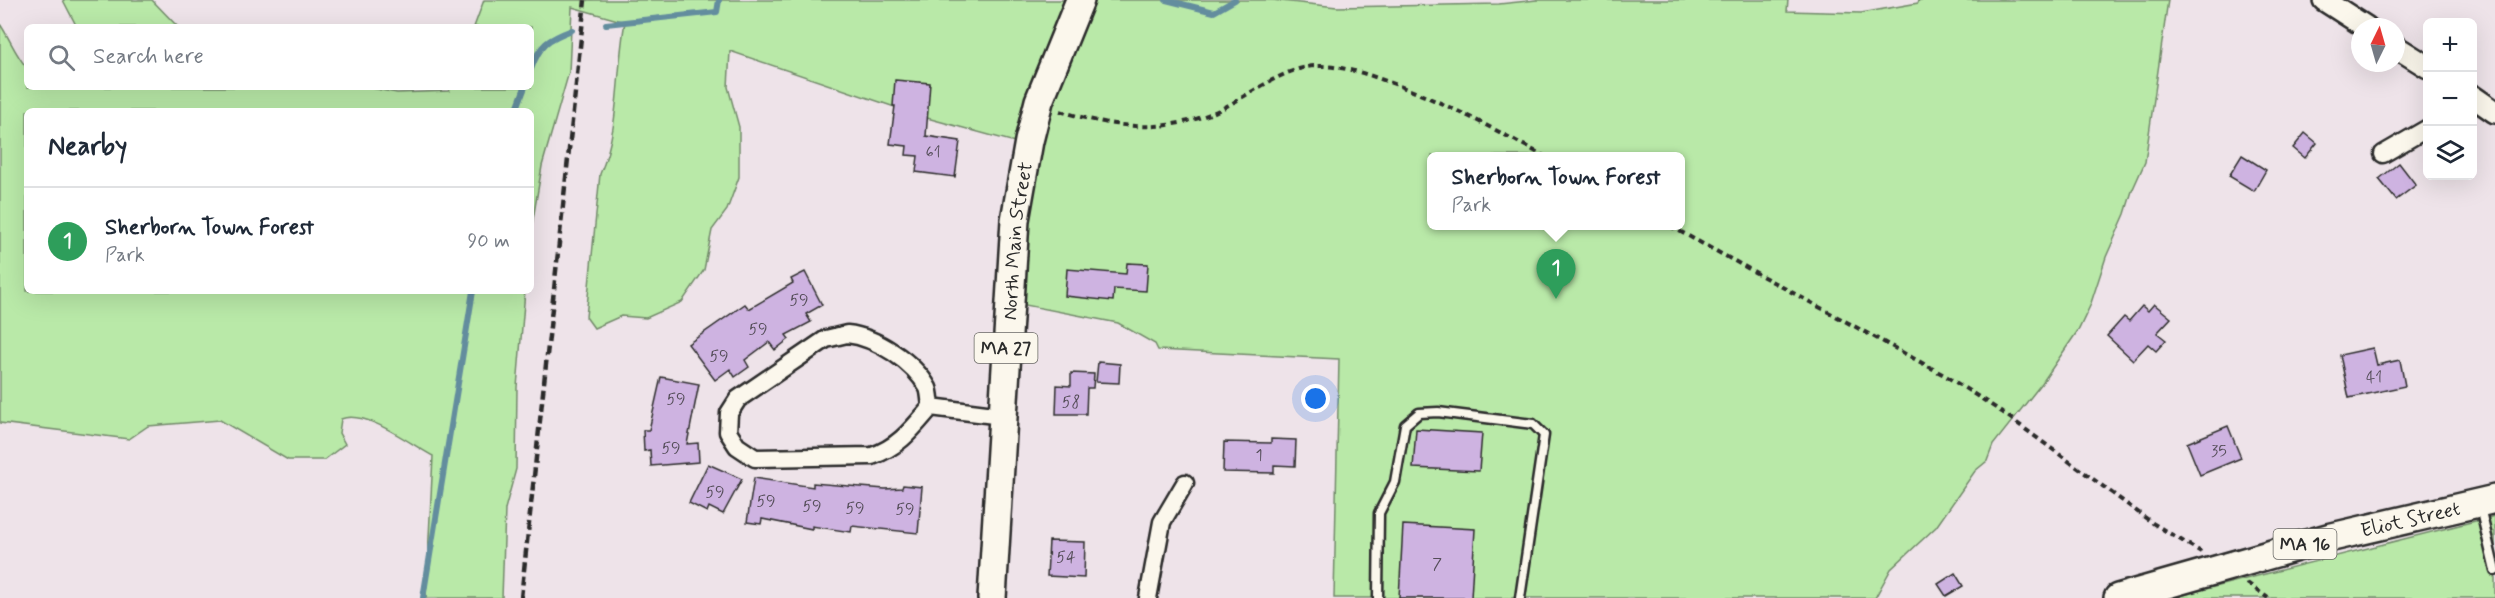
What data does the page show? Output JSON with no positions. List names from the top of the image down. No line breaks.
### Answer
{"streets":{"main road":["North Main Street","MA 27","Eliot Street","MA 16"]},"house_numbers":["61","59","59","59","41","59","58","59","35","1","59","59","59","59","59","54","7"],"north":"top","page":{"map_buttons":["+","−"],"search":"Search here","heading":"Nearby","popup":["Sherborn Town Forest","Park"],"list":[{"mark":"1","name":"Sherborn Town Forest","note":"Park","value":"90 m"}],"pins":"1"}}
